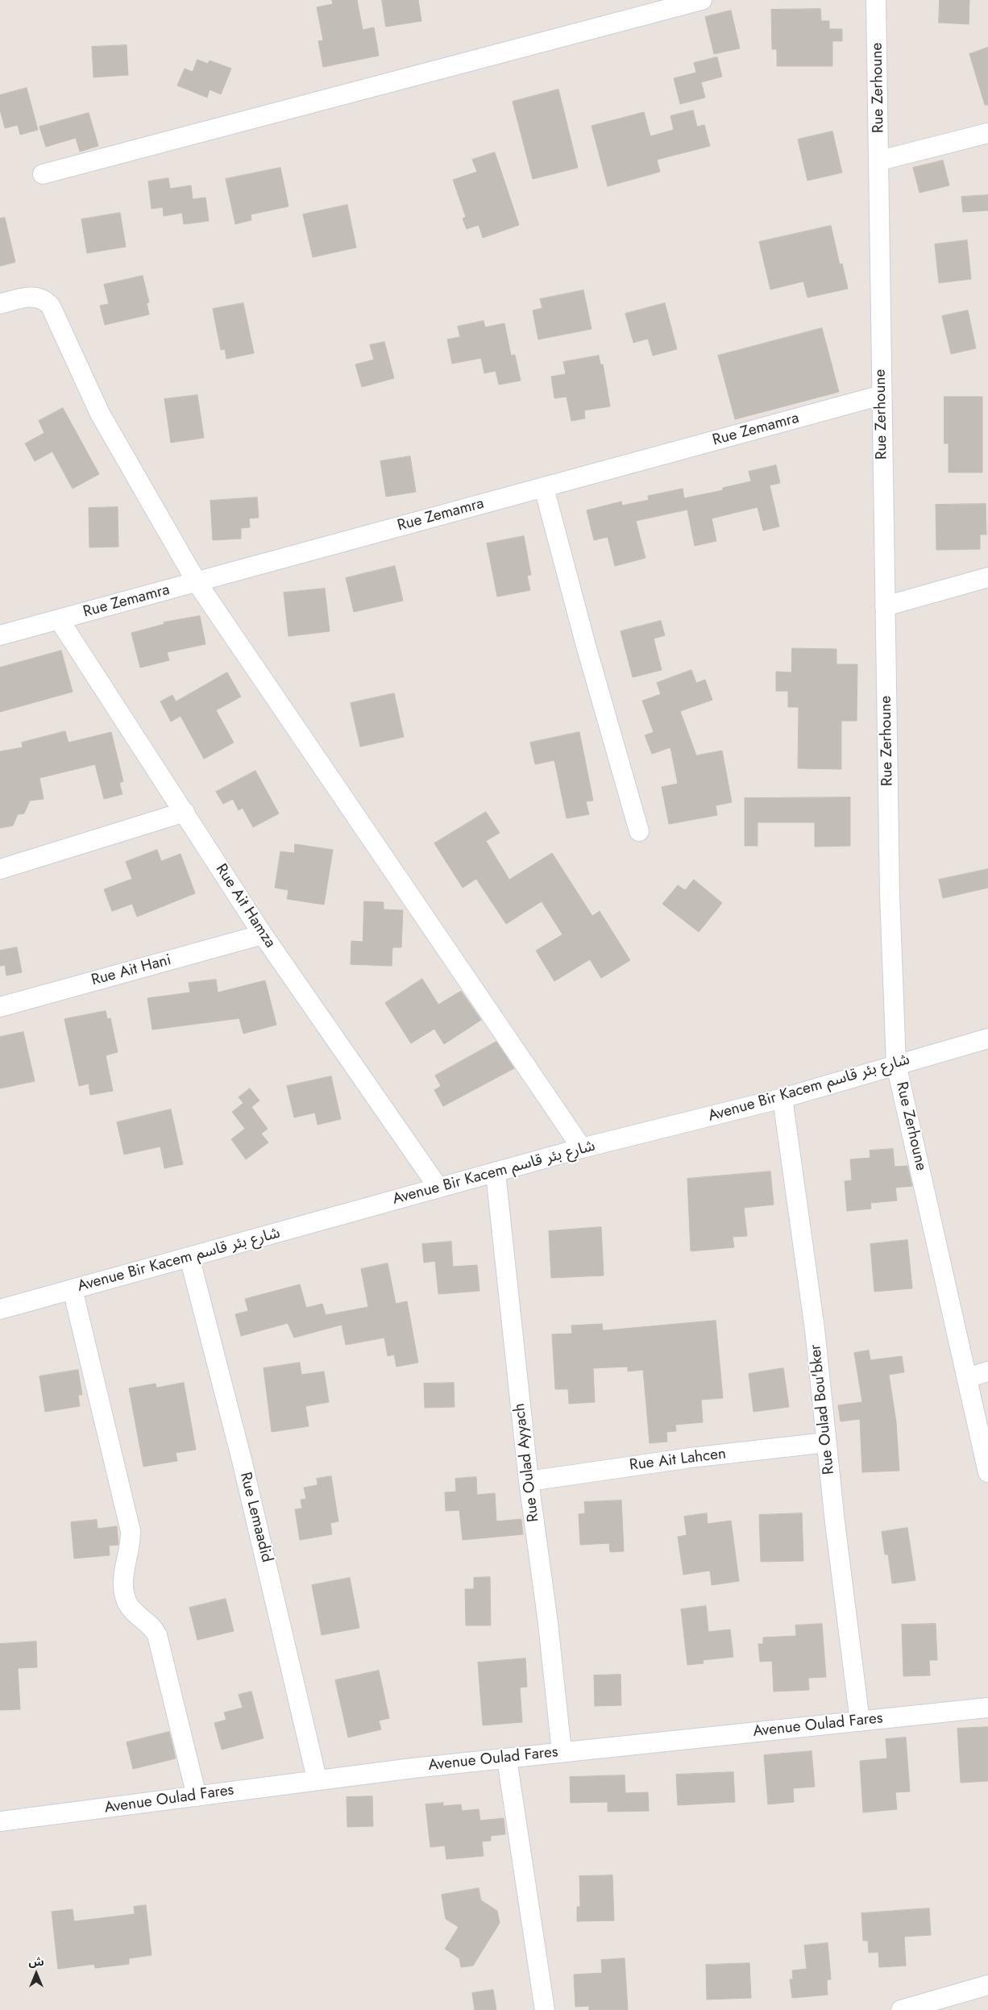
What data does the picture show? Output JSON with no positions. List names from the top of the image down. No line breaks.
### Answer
{"streets":{"street":["Rue Zerhoune","Rue Zemamra","Rue Ait Hamza","Rue Ait Hani","Avenue Bir Kacem شارع بئر قاسم","Rue Oulad Bou'bker","Rue Ait Lahcen","Rue Oulad Ayyach","Rue Lemaadid","Avenue Oulad Fares"]},"crossings":[["Rue Zerhoune","Rue Zemamra"],["Rue Zerhoune","Avenue Bir Kacem شارع بئر قاسم"],["Rue Zemamra","Rue Ait Hamza"],["Rue Ait Hamza","Rue Ait Hani"],["Rue Ait Hamza","Avenue Bir Kacem شارع بئر قاسم"],["Avenue Bir Kacem شارع بئر قاسم","Rue Oulad Bou'bker"],["Avenue Bir Kacem شارع بئر قاسم","Rue Oulad Ayyach"],["Avenue Bir Kacem شارع بئر قاسم","Rue Lemaadid"],["Rue Oulad Bou'bker","Rue Ait Lahcen"],["Rue Oulad Bou'bker","Avenue Oulad Fares"],["Rue Ait Lahcen","Rue Oulad Ayyach"],["Rue Oulad Ayyach","Avenue Oulad Fares"],["Rue Lemaadid","Avenue Oulad Fares"]],"north":"top"}
